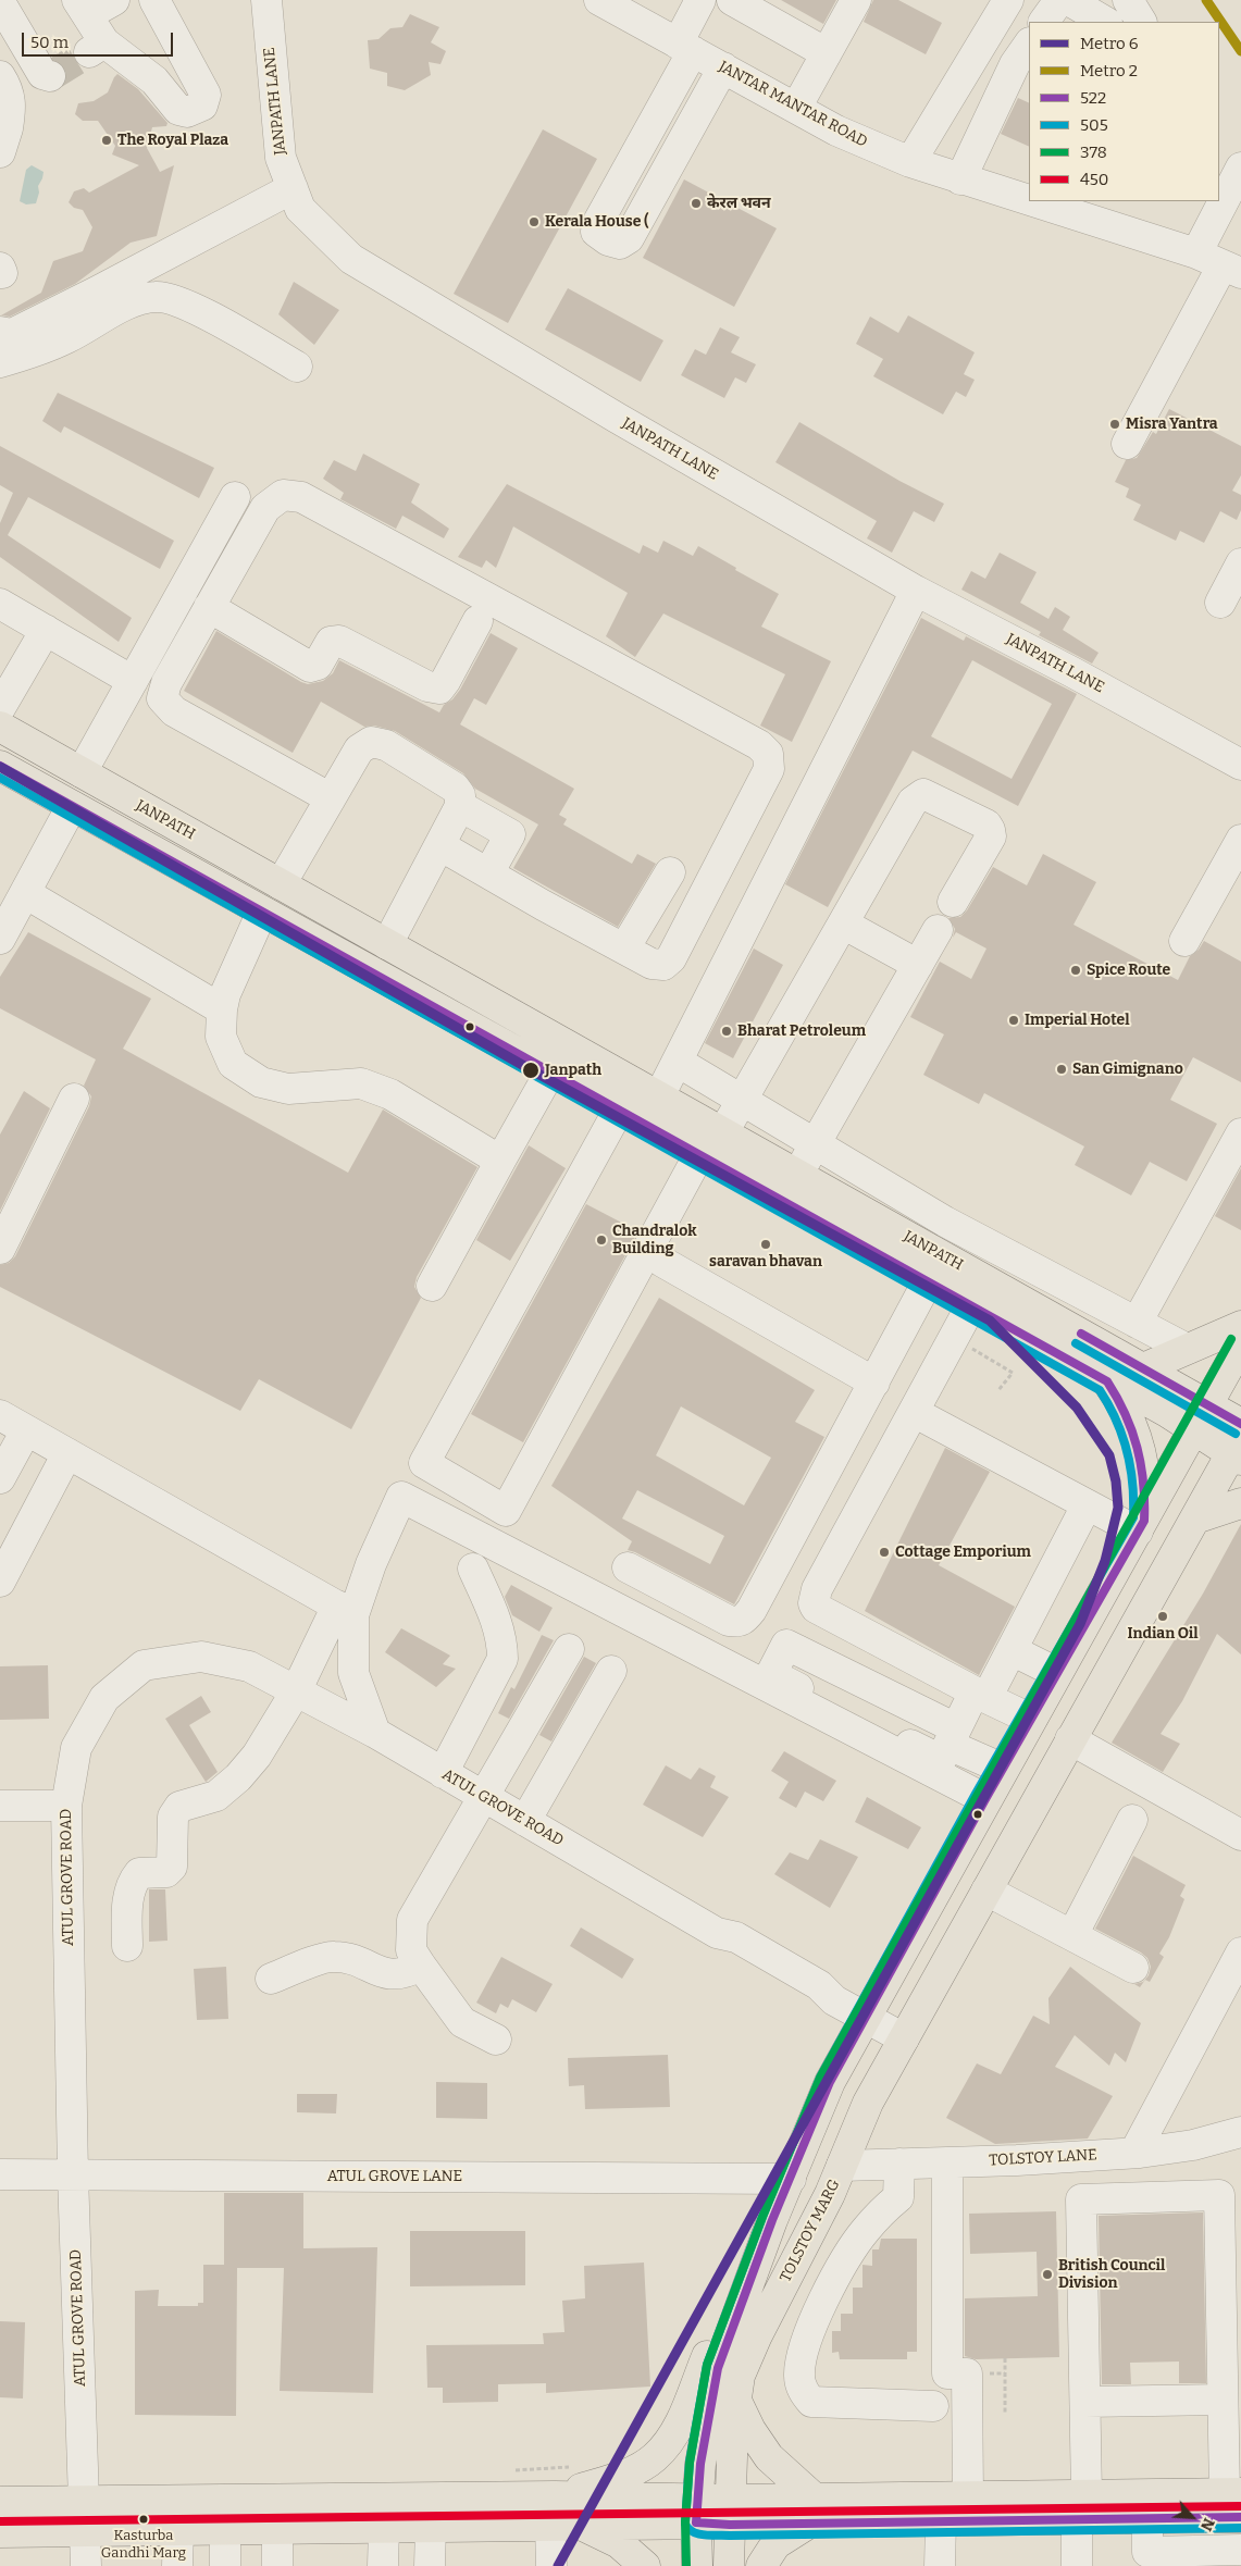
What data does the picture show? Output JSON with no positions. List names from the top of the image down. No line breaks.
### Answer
{"streets":{"main road":["JANPATH","TOLSTOY MARG"],"street":["JANPATH LANE","JANTAR MANTAR ROAD","ATUL GROVE ROAD","TOLSTOY LANE","ATUL GROVE LANE"]},"crossings":[["JANPATH","TOLSTOY MARG"],["ATUL GROVE ROAD","ATUL GROVE LANE"],["ATUL GROVE ROAD","TOLSTOY MARG"],["TOLSTOY LANE","TOLSTOY MARG"]],"places":["The Royal Plaza","केरल भवन","Kerala House (","Misra Yantra","Spice Route","Imperial Hotel","Bharat Petroleum","San Gimignano","Janpath","Chandralok Building","saravan bhavan","Cottage Emporium","Indian Oil","British Council Division","Kasturba Gandhi Marg"],"lines":["metro line 2","transit line 522","metro line 6","transit line 505","transit line 378","transit line 450"],"legend":["Metro 6","Metro 2","522","505","378","450"],"scale_bar":"50 m","north":"bottom right"}
